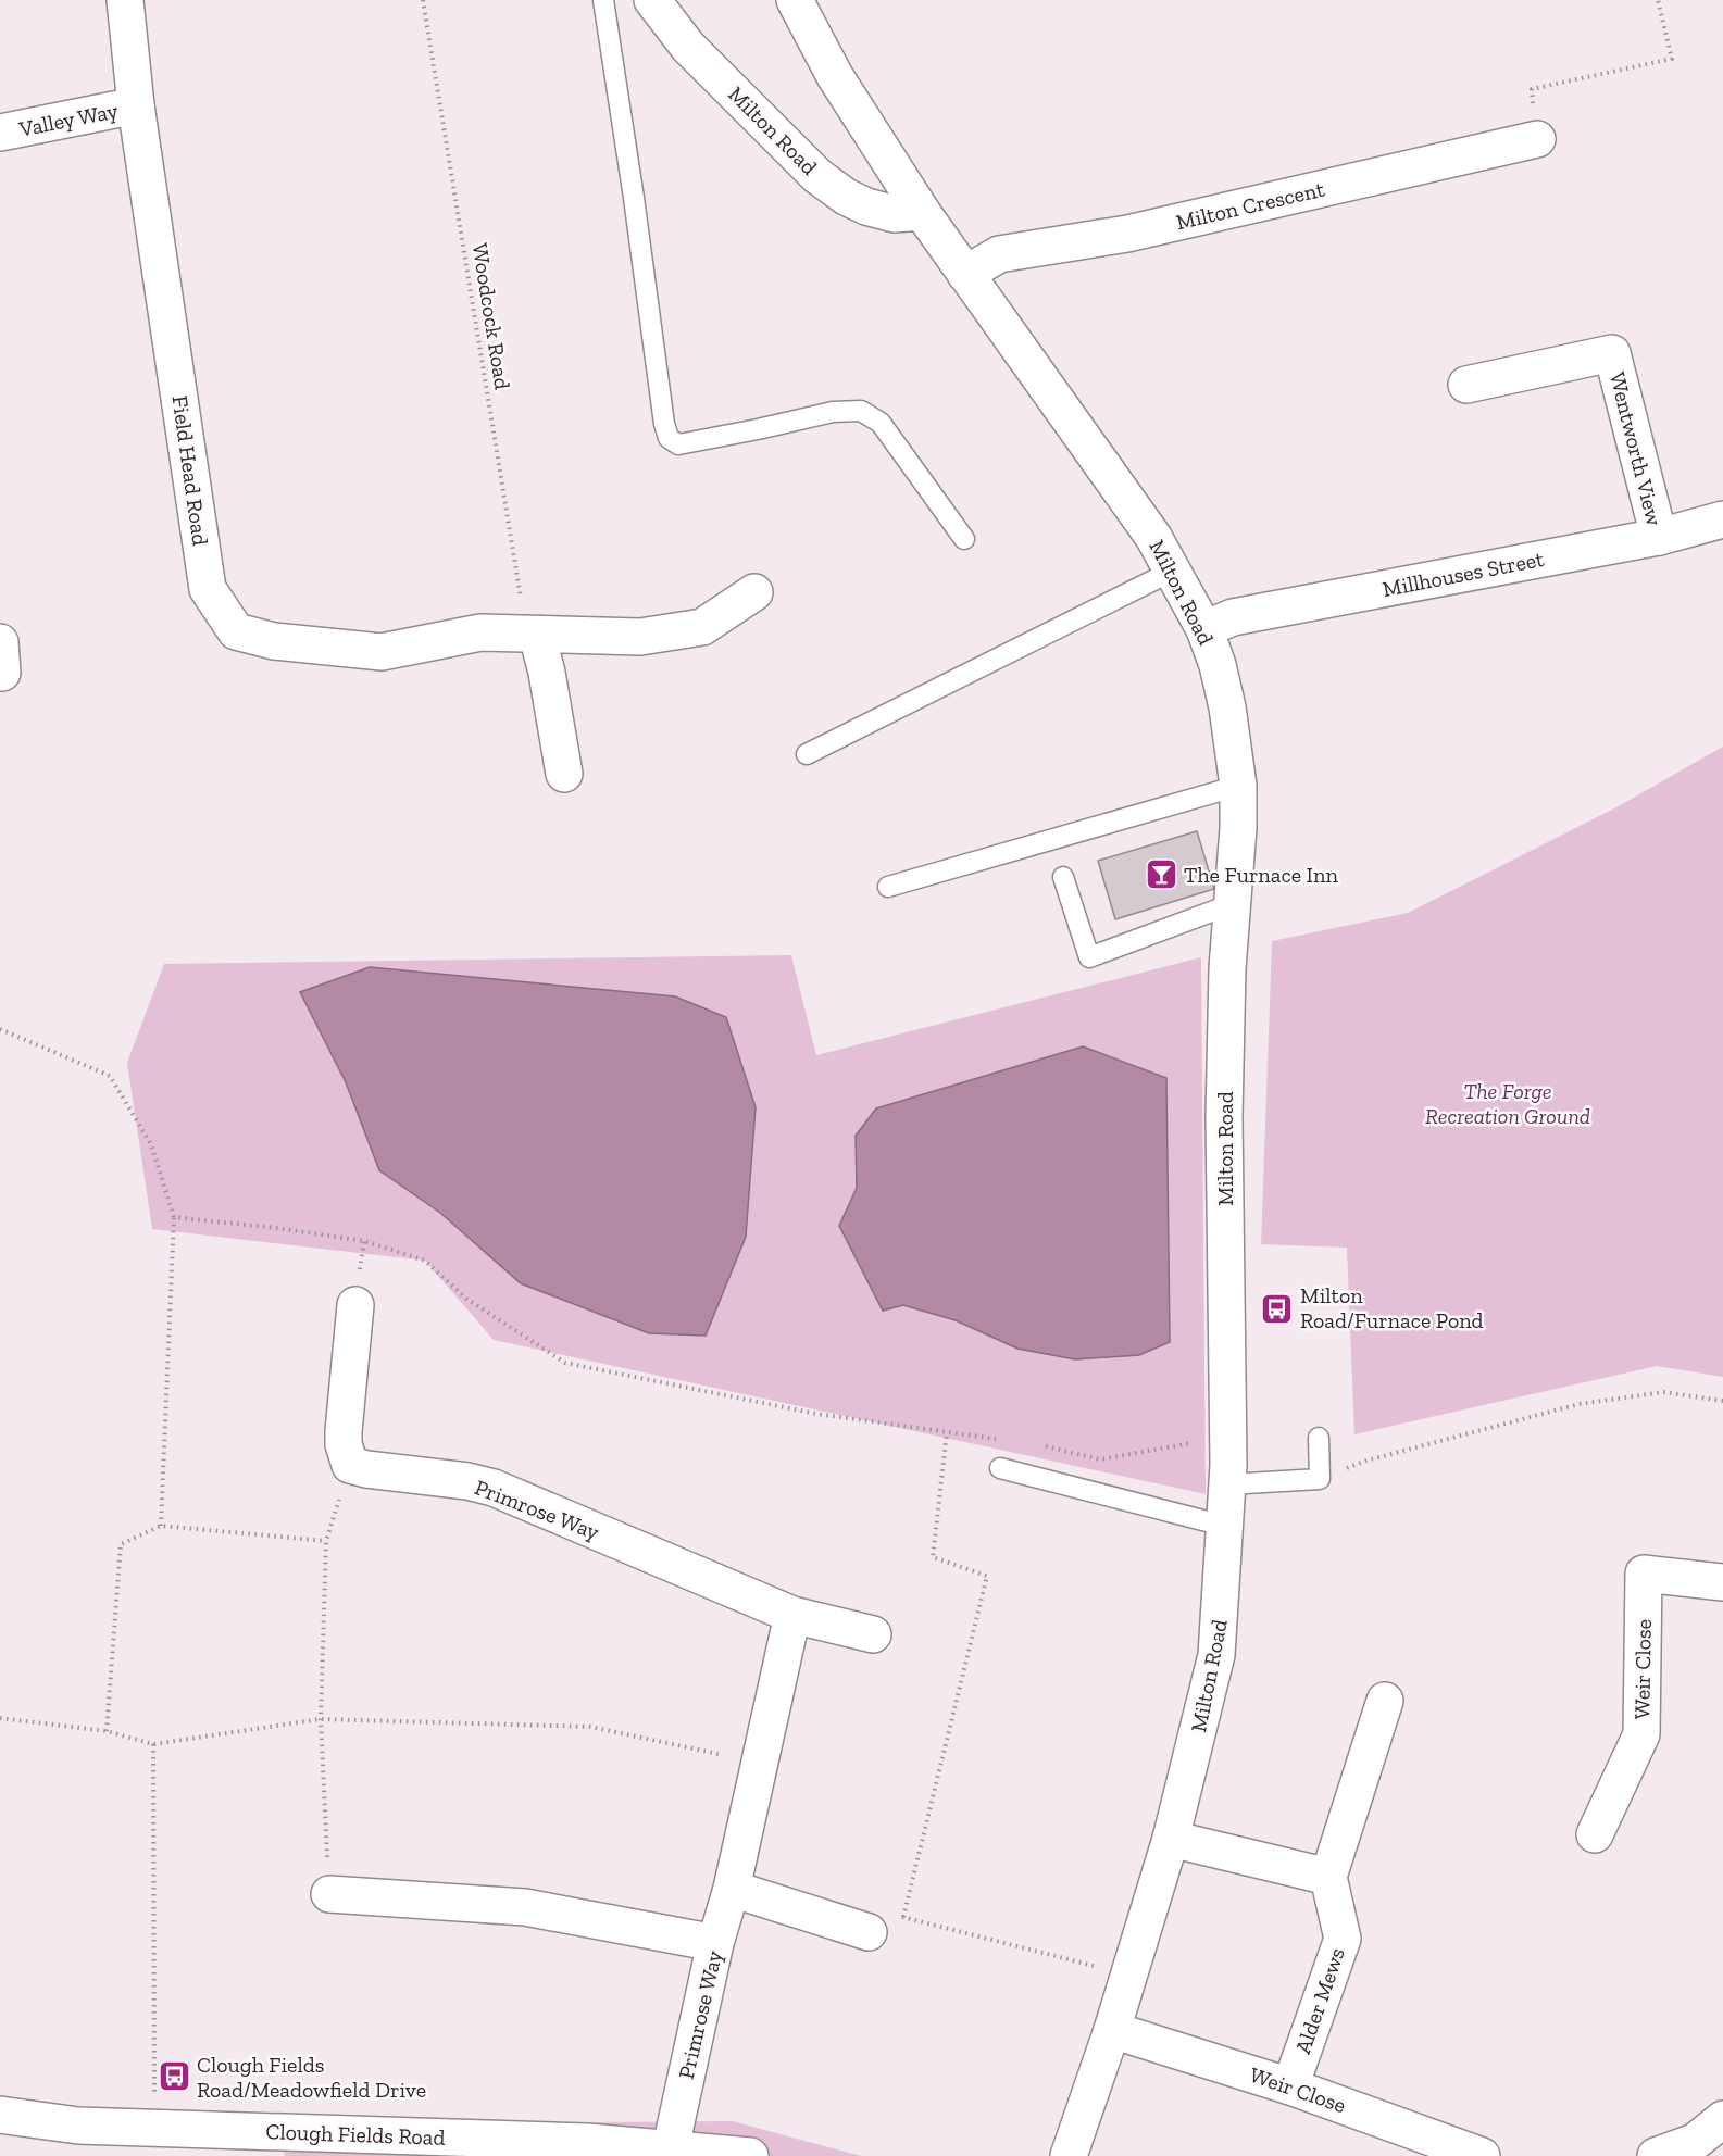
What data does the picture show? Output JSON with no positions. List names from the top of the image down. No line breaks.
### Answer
{"streets":{"street":["Valley Way","Milton Road","Milton Crescent","Wentworth View","Field Head Road","Millhouses Street","Primrose Way","Weir Close","Alder Mews","Clough Fields Road"],"path":["Woodcock Road"]},"crossings":[["Valley Way","Field Head Road"],["Milton Road","Milton Crescent"],["Milton Road","Millhouses Street"],["Milton Road","Weir Close"],["Woodcock Road","Field Head Road"],["Wentworth View","Millhouses Street"],["Primrose Way","Clough Fields Road"],["Weir Close","Alder Mews"]],"parks":["The Forge Recreation Ground"],"places":{"bar":["The Furnace Inn"],"bus stop":["Milton Road/Furnace Pond","Clough Fields Road/Meadowfield Drive"]}}
